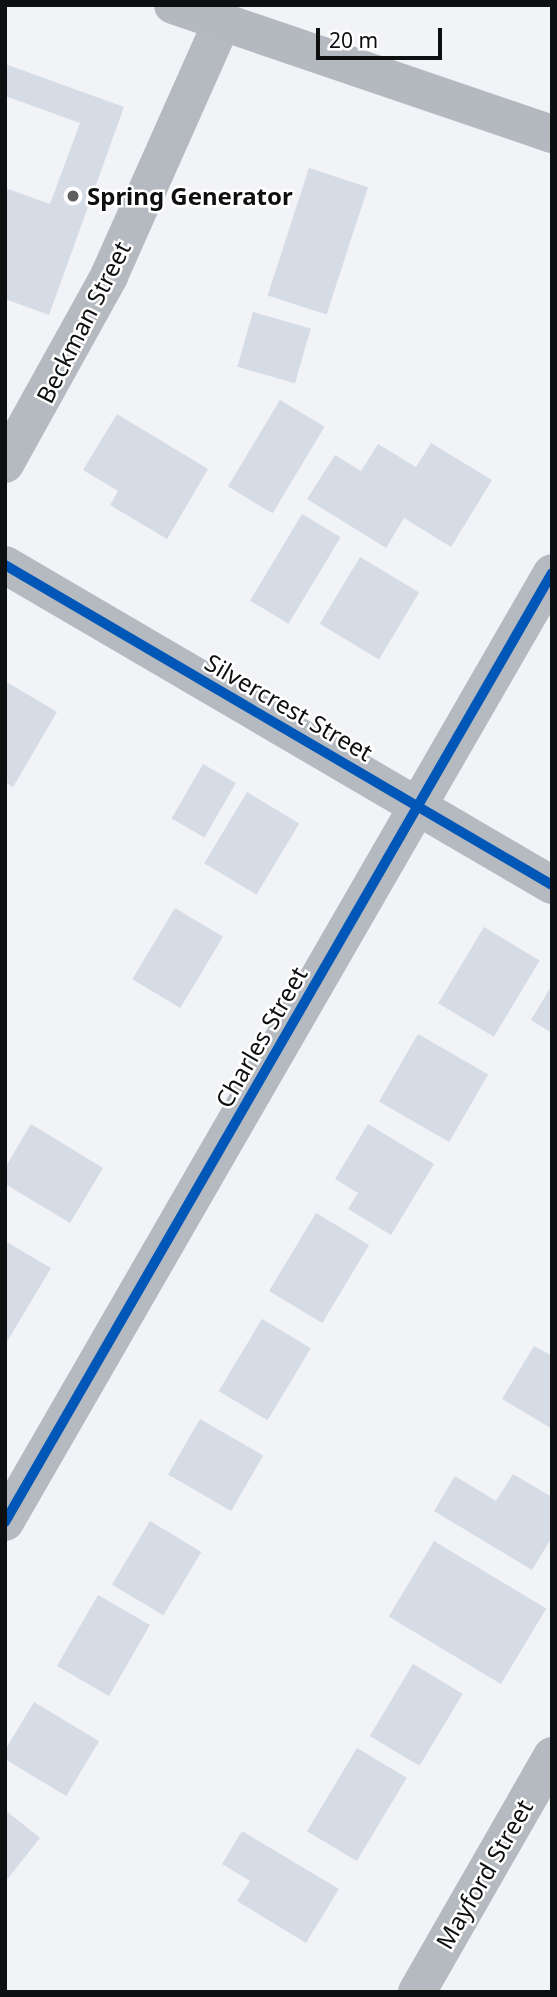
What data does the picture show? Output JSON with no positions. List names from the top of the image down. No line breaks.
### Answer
{"streets":{"street":["Beckman Street","Silvercrest Street","Charles Street","Mayford Street"]},"crossings":[["Silvercrest Street","Charles Street"]],"places":["Spring Generator"],"scale_bar":"20 m"}
